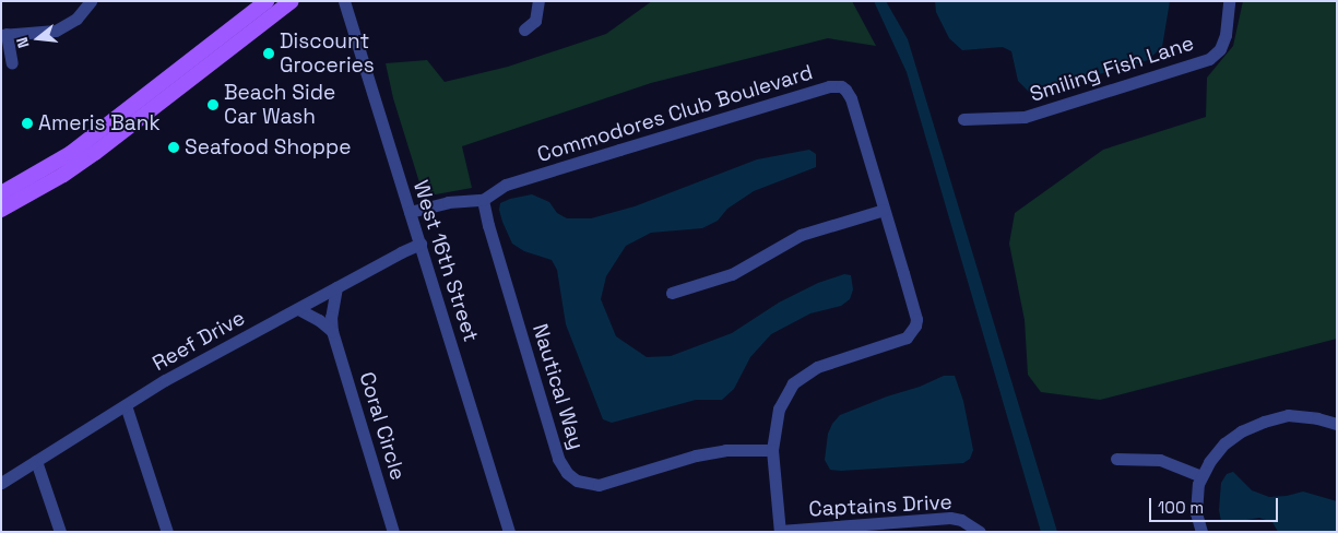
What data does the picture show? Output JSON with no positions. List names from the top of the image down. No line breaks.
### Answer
{"streets":{"street":["Smiling Fish Lane","Commodores Club Boulevard","West 16th Street","Reef Drive","Nautical Way","Coral Circle","Captains Drive"]},"crossings":[["Commodores Club Boulevard","Nautical Way"],["Commodores Club Boulevard","Captains Drive"],["West 16th Street","Reef Drive"],["Reef Drive","Coral Circle"]],"places":["Discount Groceries","Beach Side Car Wash","Ameris Bank","Seafood Shoppe"],"scale_bar":"100 m","north":"left"}
